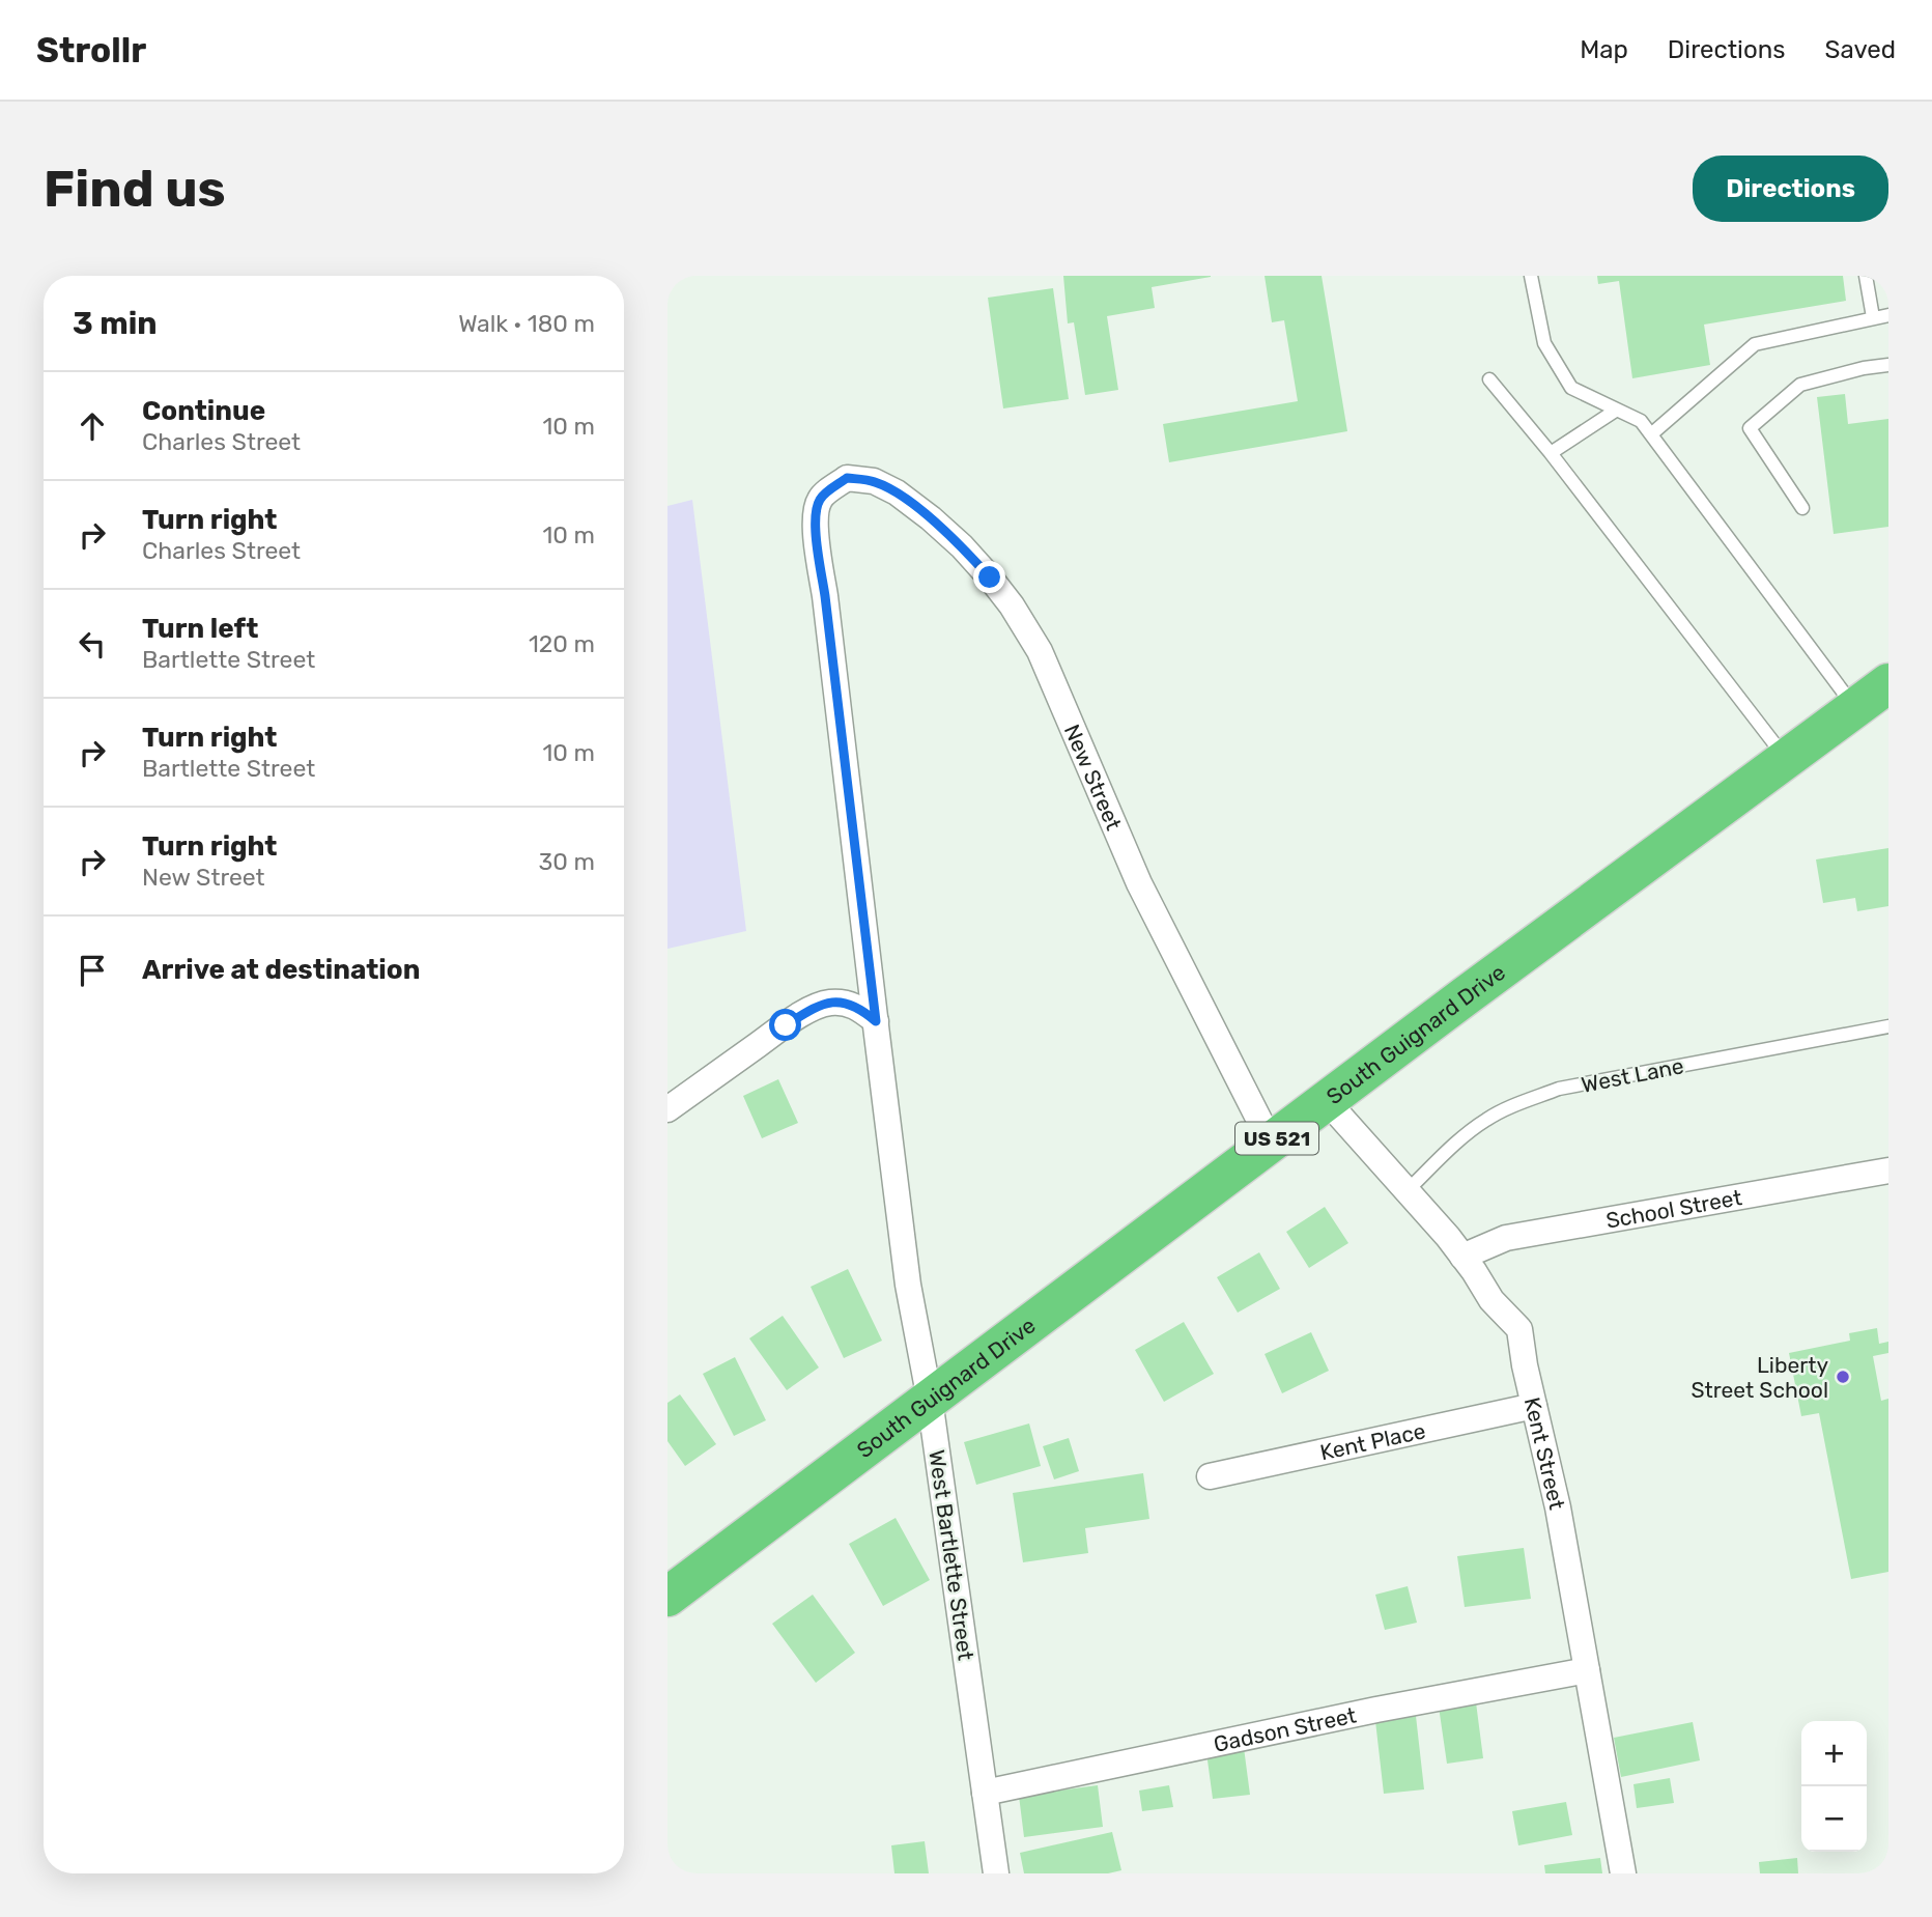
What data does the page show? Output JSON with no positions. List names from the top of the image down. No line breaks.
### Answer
{"streets":{"highway":["South Guignard Drive","US 521"],"street":["New Street","School Street","Kent Place","Kent Street","West Bartlette Street","Gadson Street"],"lane":["West Lane"]},"crossings":[["New Street","South Guignard Drive"],["New Street","West Bartlette Street"],["South Guignard Drive","Kent Street"],["South Guignard Drive","West Bartlette Street"],["West Lane","Kent Street"],["School Street","Kent Street"],["Kent Place","Kent Street"],["Kent Street","Gadson Street"],["West Bartlette Street","Gadson Street"]],"places":["Liberty Street School"],"page":{"header":"Strollr","nav":["Map","Directions","Saved"],"buttons":"Directions","title":"Find us","heading":["3 min","Walk · 180 m"],"list":[["Continue","Charles Street","10 m"],["Turn right","Charles Street","10 m"],["Turn left","Bartlette Street","120 m"],["Turn right","Bartlette Street","10 m"],["Turn right","New Street","30 m"],"Arrive at destination"],"map_buttons":["+","−"]}}
